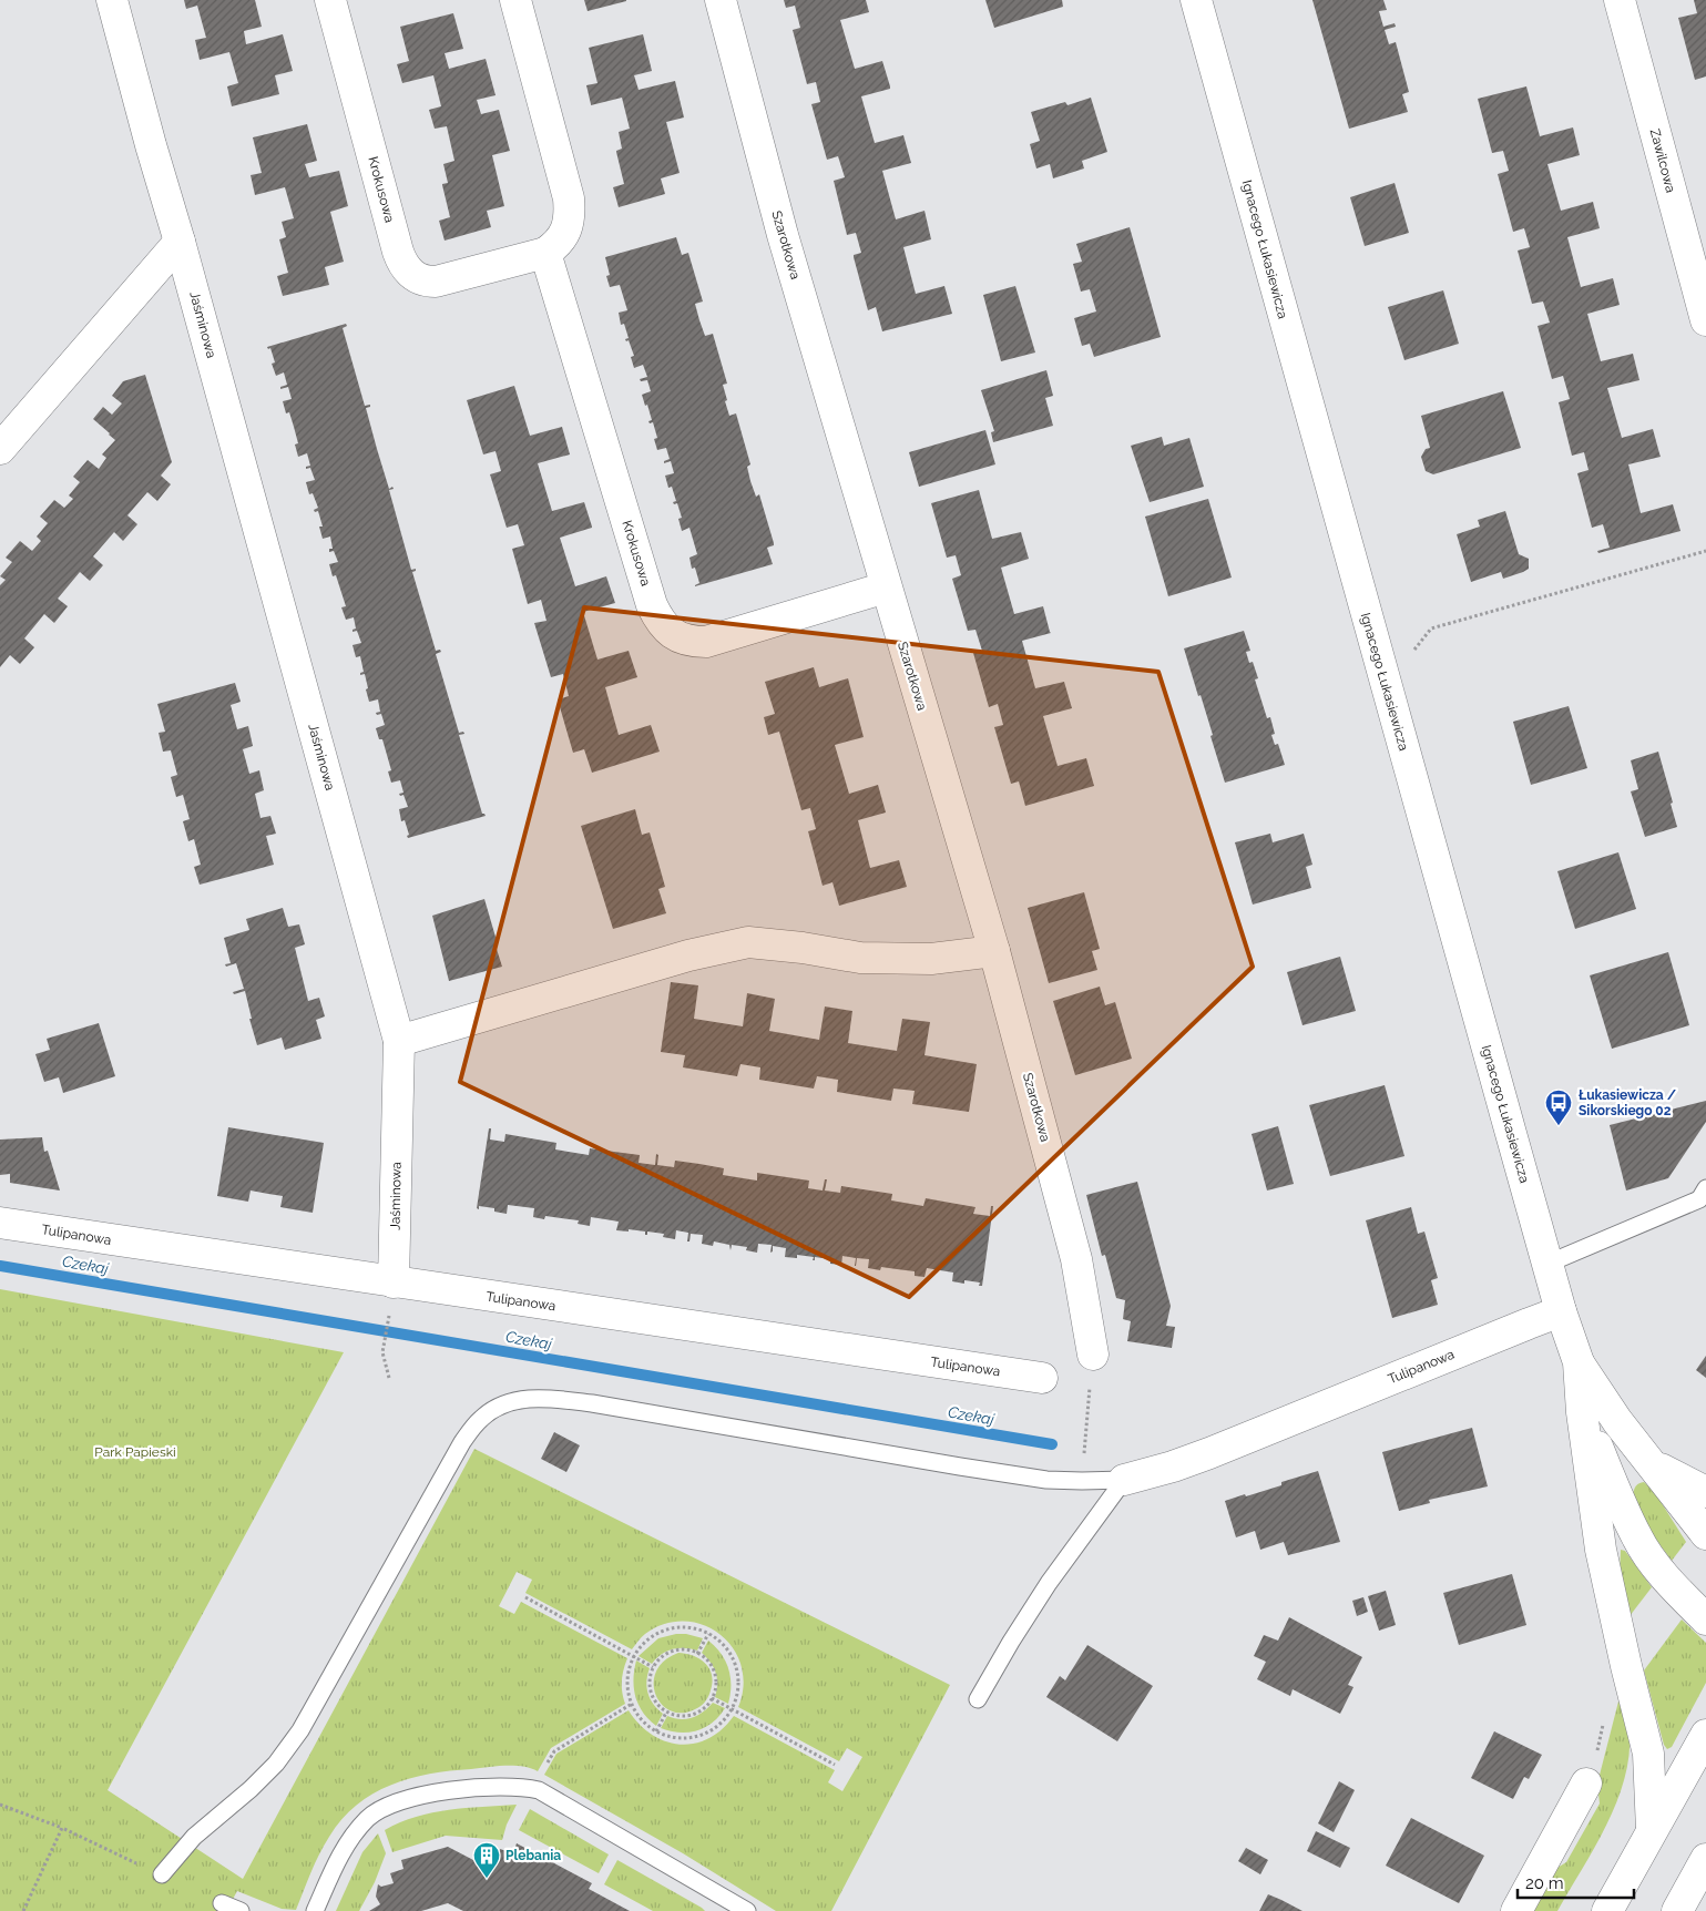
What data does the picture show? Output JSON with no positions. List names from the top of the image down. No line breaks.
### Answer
{"streets":{"street":["Zawilcowa","Krokusowa","Szarotkowa","Ignacego Łukasiewicza","Jaśminowa","Tulipanowa"]},"crossings":[["Krokusowa","Szarotkowa"],["Ignacego Łukasiewicza","Tulipanowa"],["Jaśminowa","Tulipanowa"]],"water":["Czekaj"],"parks":["Park Papieski"],"places":{"bus stop":["Łukasiewicza / Sikorskiego 02"],"building":["Plebania"]},"scale_bar":"20 m"}
